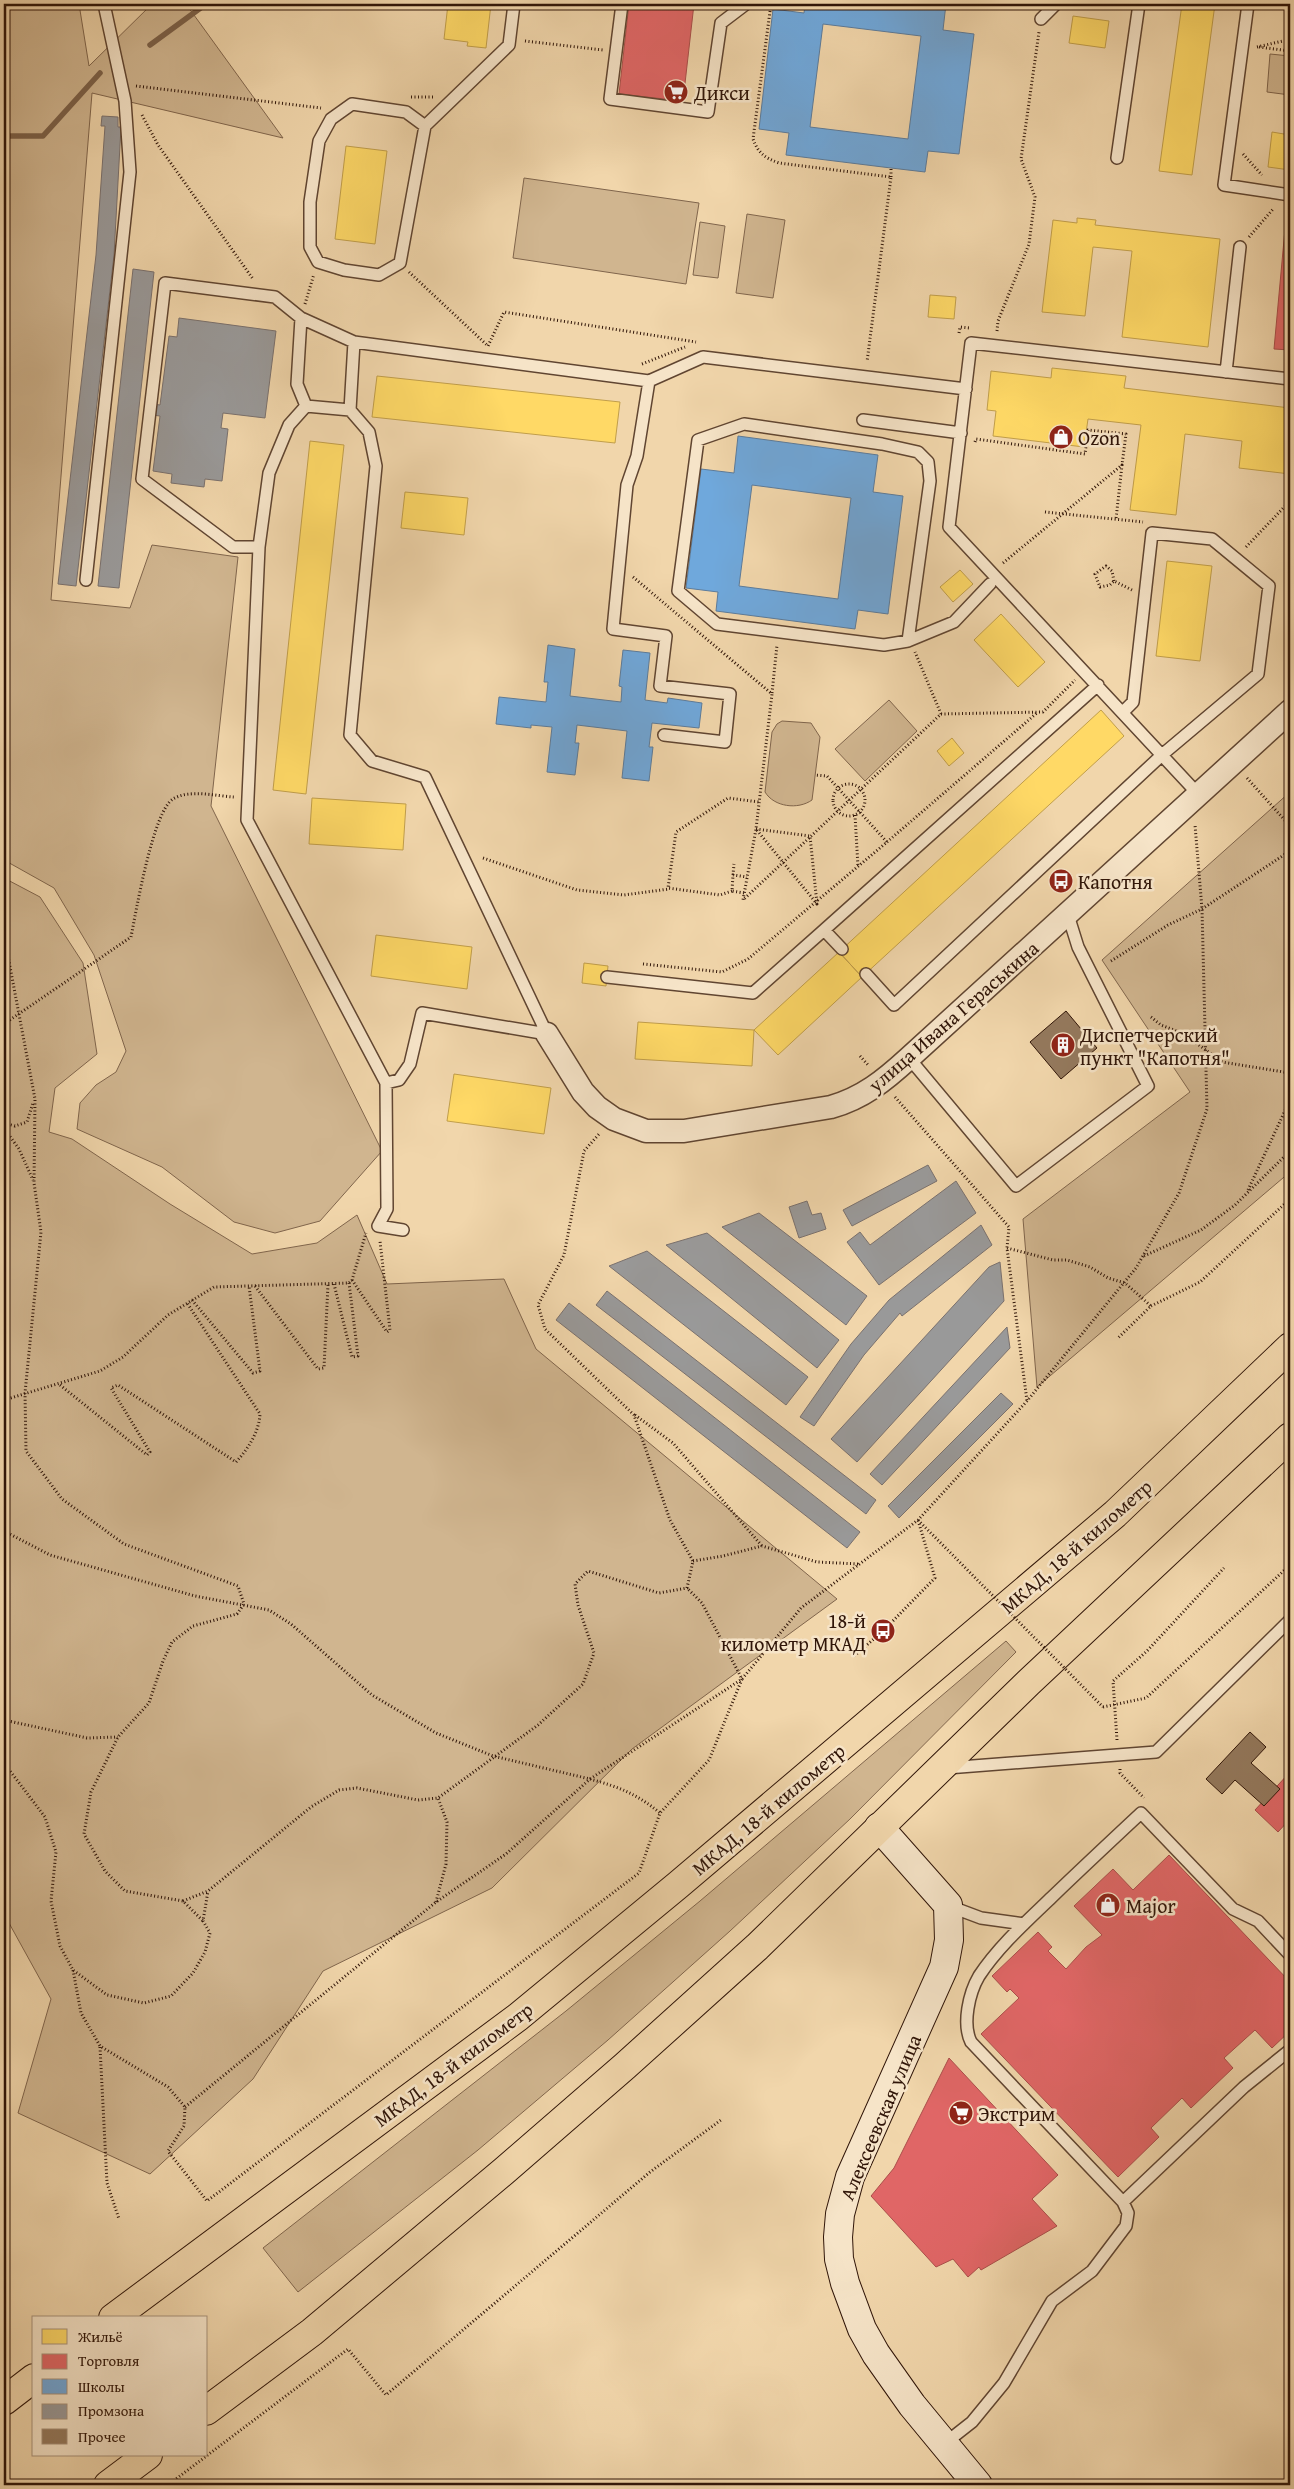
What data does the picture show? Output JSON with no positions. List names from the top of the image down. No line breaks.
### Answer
{"streets":{"highway":["МКАД, 18-й километр"],"street":["улица Ивана Гераськина","Алексеевская улица"]},"places":{"supermarket":["Дикси","Экстрим"],"shop":["Ozon","Major"],"bus stop":["Капотня","18-й километр МКАД"],"building":["Диспетчерский пункт \"Капотня\""]},"legend":["Жильё","Торговля","Школы","Промзона","Прочее"]}
